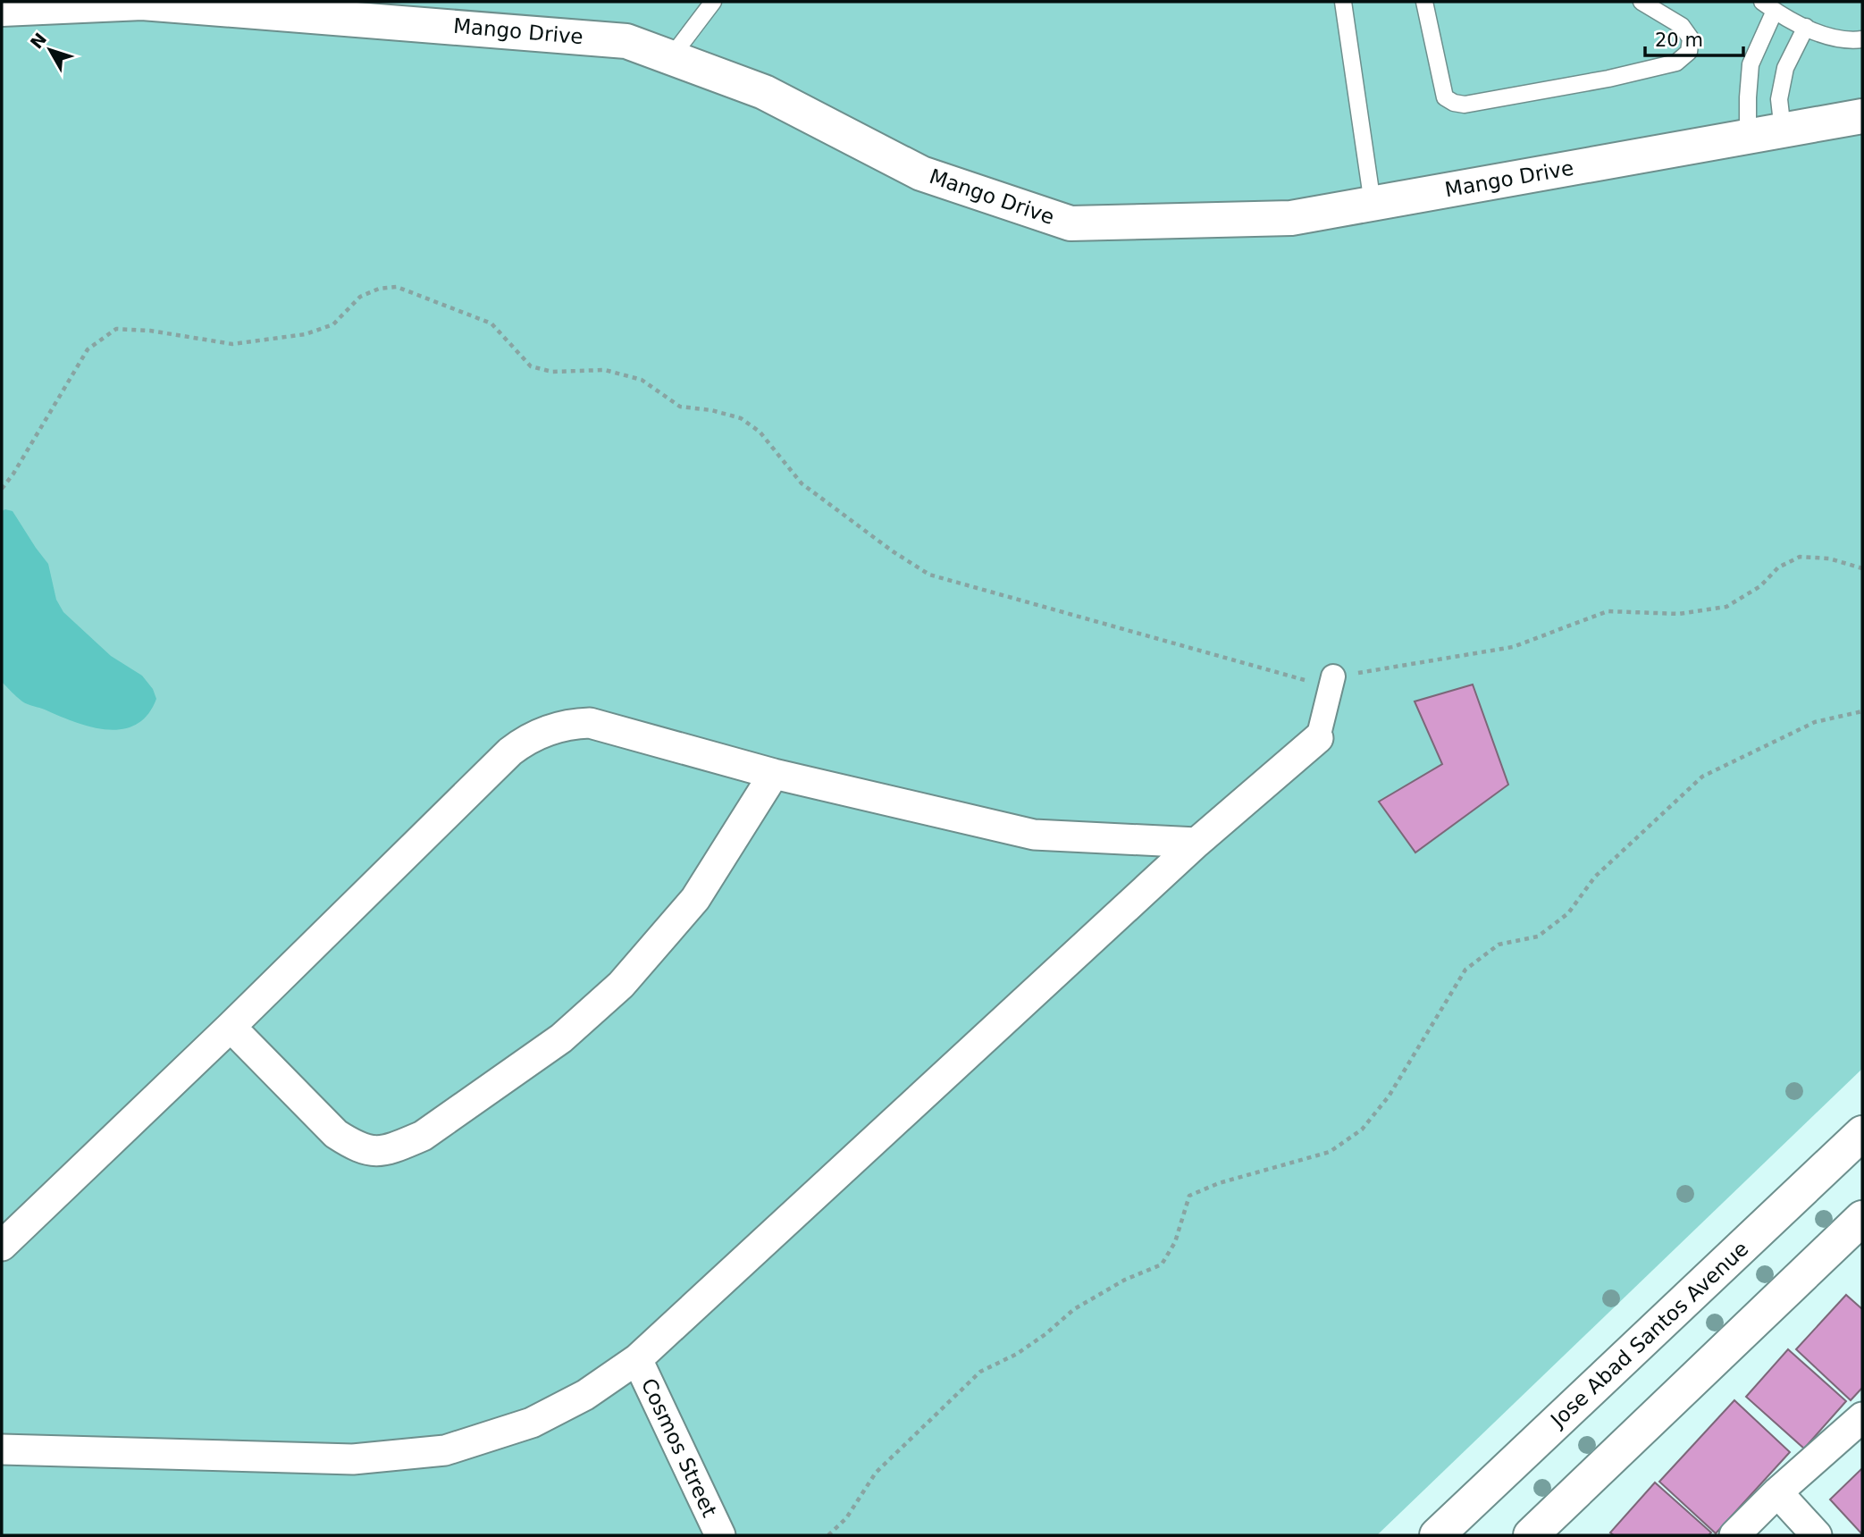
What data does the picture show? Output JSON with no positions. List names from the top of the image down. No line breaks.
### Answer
{"streets":{"street":["Mango Drive","Jose Abad Santos Avenue","Cosmos Street"]},"scale_bar":"20 m","north":"top left"}
